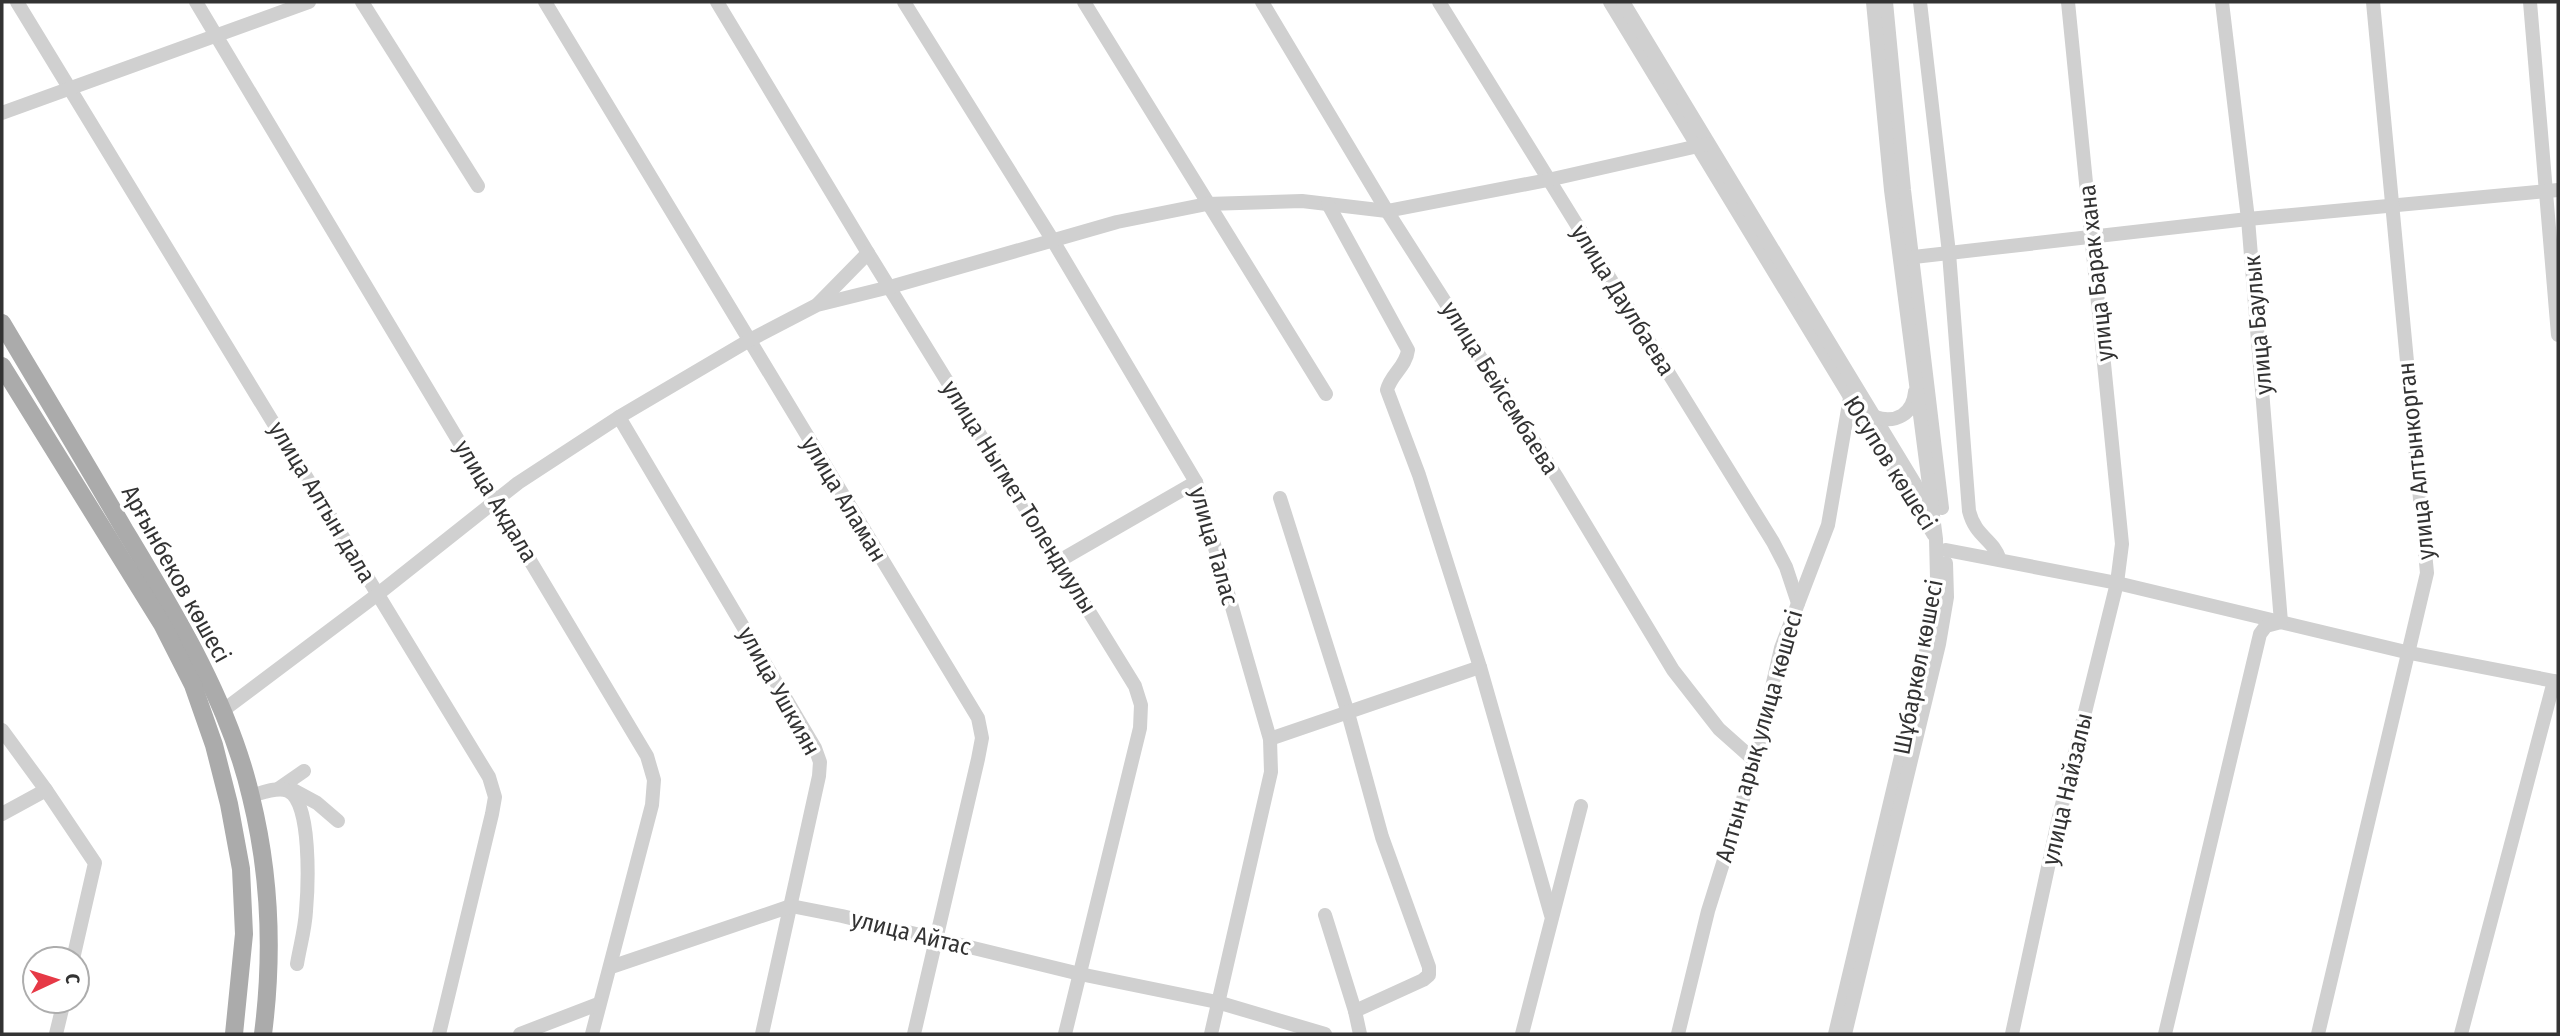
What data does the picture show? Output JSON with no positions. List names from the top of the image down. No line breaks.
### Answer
{"streets":{"main road":["Арғынбеков көшесі"],"street":["улица Барак хана","улица Даулбаева","улица Баулык","улица Бейсембаева","улица Алтынкорган","Юсупов көшесі","улица Ныгмет Толендиулы","улица Аламан","улица Акдала","улица Алтын дала","улица Талас","Шұбаркөл көшесі","улица Ушкиян","Алтын арық улица көшесі","улица Найзалы","улица Айтас"]},"crossings":[["улица Барак хана","улица Найзалы"],["улица Даулбаева","Алтын арық улица көшесі"],["улица Бейсембаева","Алтын арық улица көшесі"],["Юсупов көшесі","Шұбаркөл көшесі"],["Юсупов көшесі","Алтын арық улица көшесі"],["улица Ныгмет Толендиулы","улица Айтас"],["улица Аламан","улица Айтас"],["улица Талас","улица Айтас"],["улица Ушкиян","улица Айтас"]],"north":"right"}
